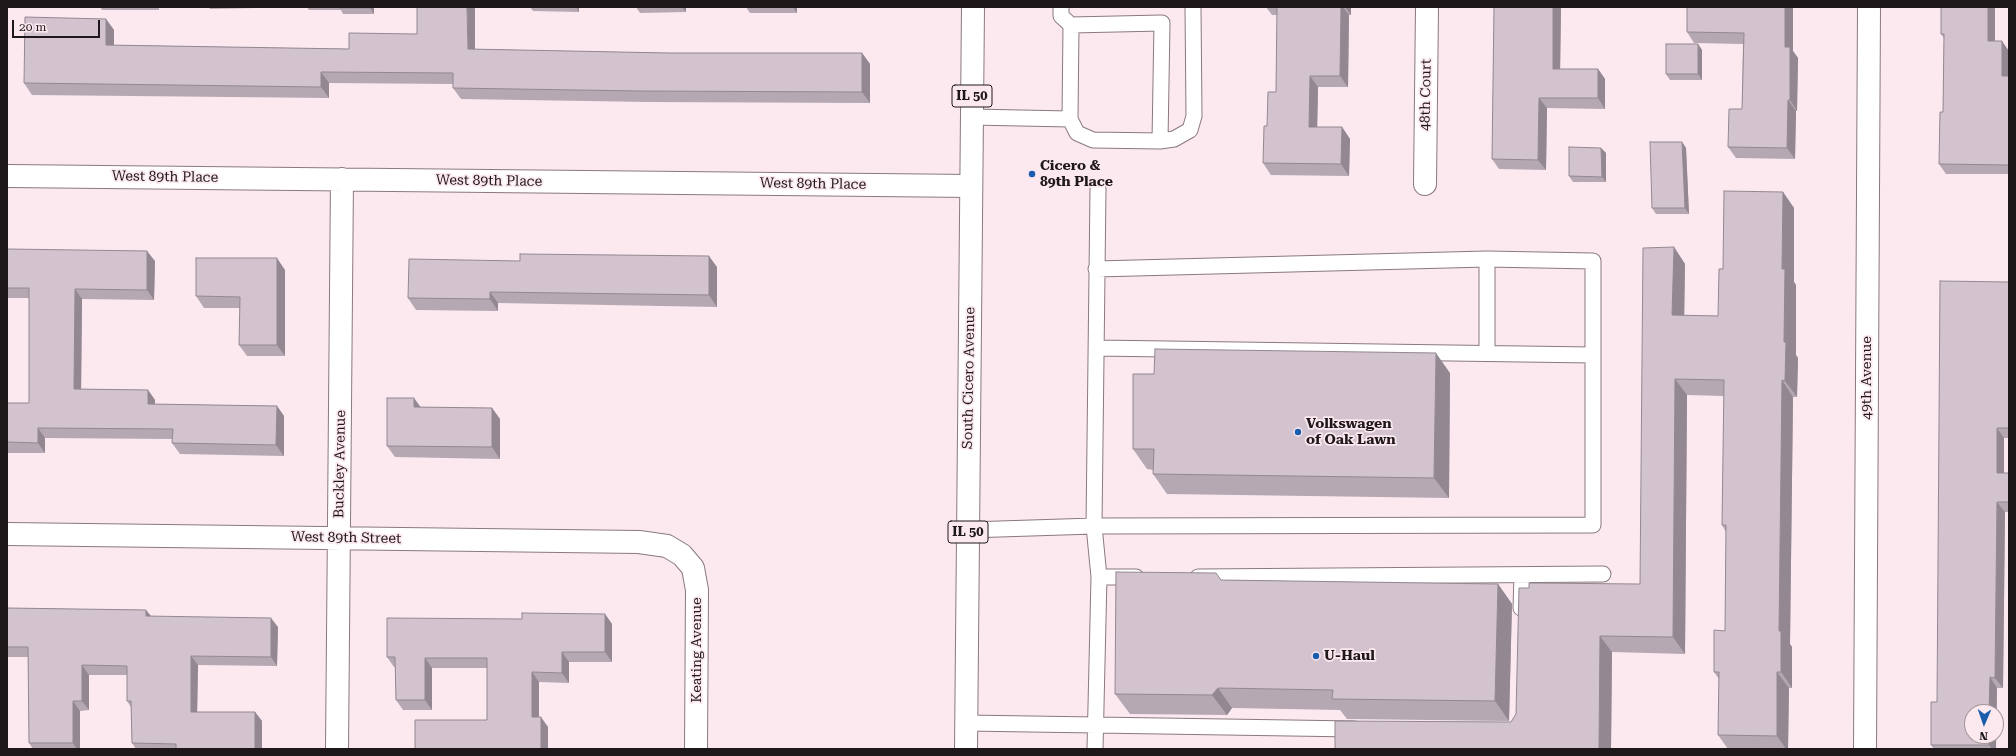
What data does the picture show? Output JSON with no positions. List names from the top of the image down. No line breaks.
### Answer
{"streets":{"street":["48th Court","IL 50","West 89th Place","South Cicero Avenue","49th Avenue","Buckley Avenue","West 89th Street","Keating Avenue"]},"crossings":[["West 89th Place","South Cicero Avenue"],["West 89th Place","Buckley Avenue"],["Buckley Avenue","West 89th Street"],["West 89th Street","Keating Avenue"]],"places":["Cicero & 89th Place","Volkswagen of Oak Lawn","U-Haul"],"scale_bar":"20 m","north":"bottom"}
